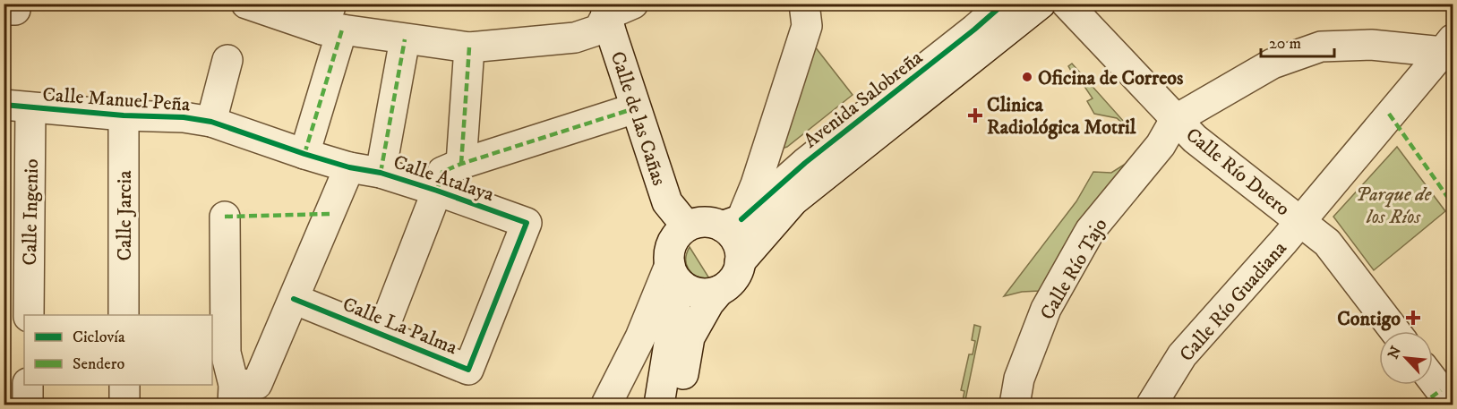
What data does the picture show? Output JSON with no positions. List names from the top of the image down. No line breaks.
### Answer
{"streets":{"street":["Calle Manuel Peña","Avenida Salobreña","Calle de las Cañas","Calle Río Duero","Calle Atalaya","Calle Ingenio","Calle Jarcia","Calle Río Tajo","Calle Río Guadiana","Calle La Palma"]},"crossings":[["Calle Manuel Peña","Calle Atalaya"],["Calle Manuel Peña","Calle Ingenio"],["Calle Manuel Peña","Calle Jarcia"],["Avenida Salobreña","Calle de las Cañas"],["Calle Río Duero","Calle Río Tajo"],["Calle Río Duero","Calle Río Guadiana"],["Calle Atalaya","Calle La Palma"]],"parks":["Parque de los Ríos"],"places":{"other":["Oficina de Correos"],"health":["Clinica Radiológica Motril","Contigo"]},"legend":["Ciclovía","Sendero"],"scale_bar":"20 m","north":"top left"}
